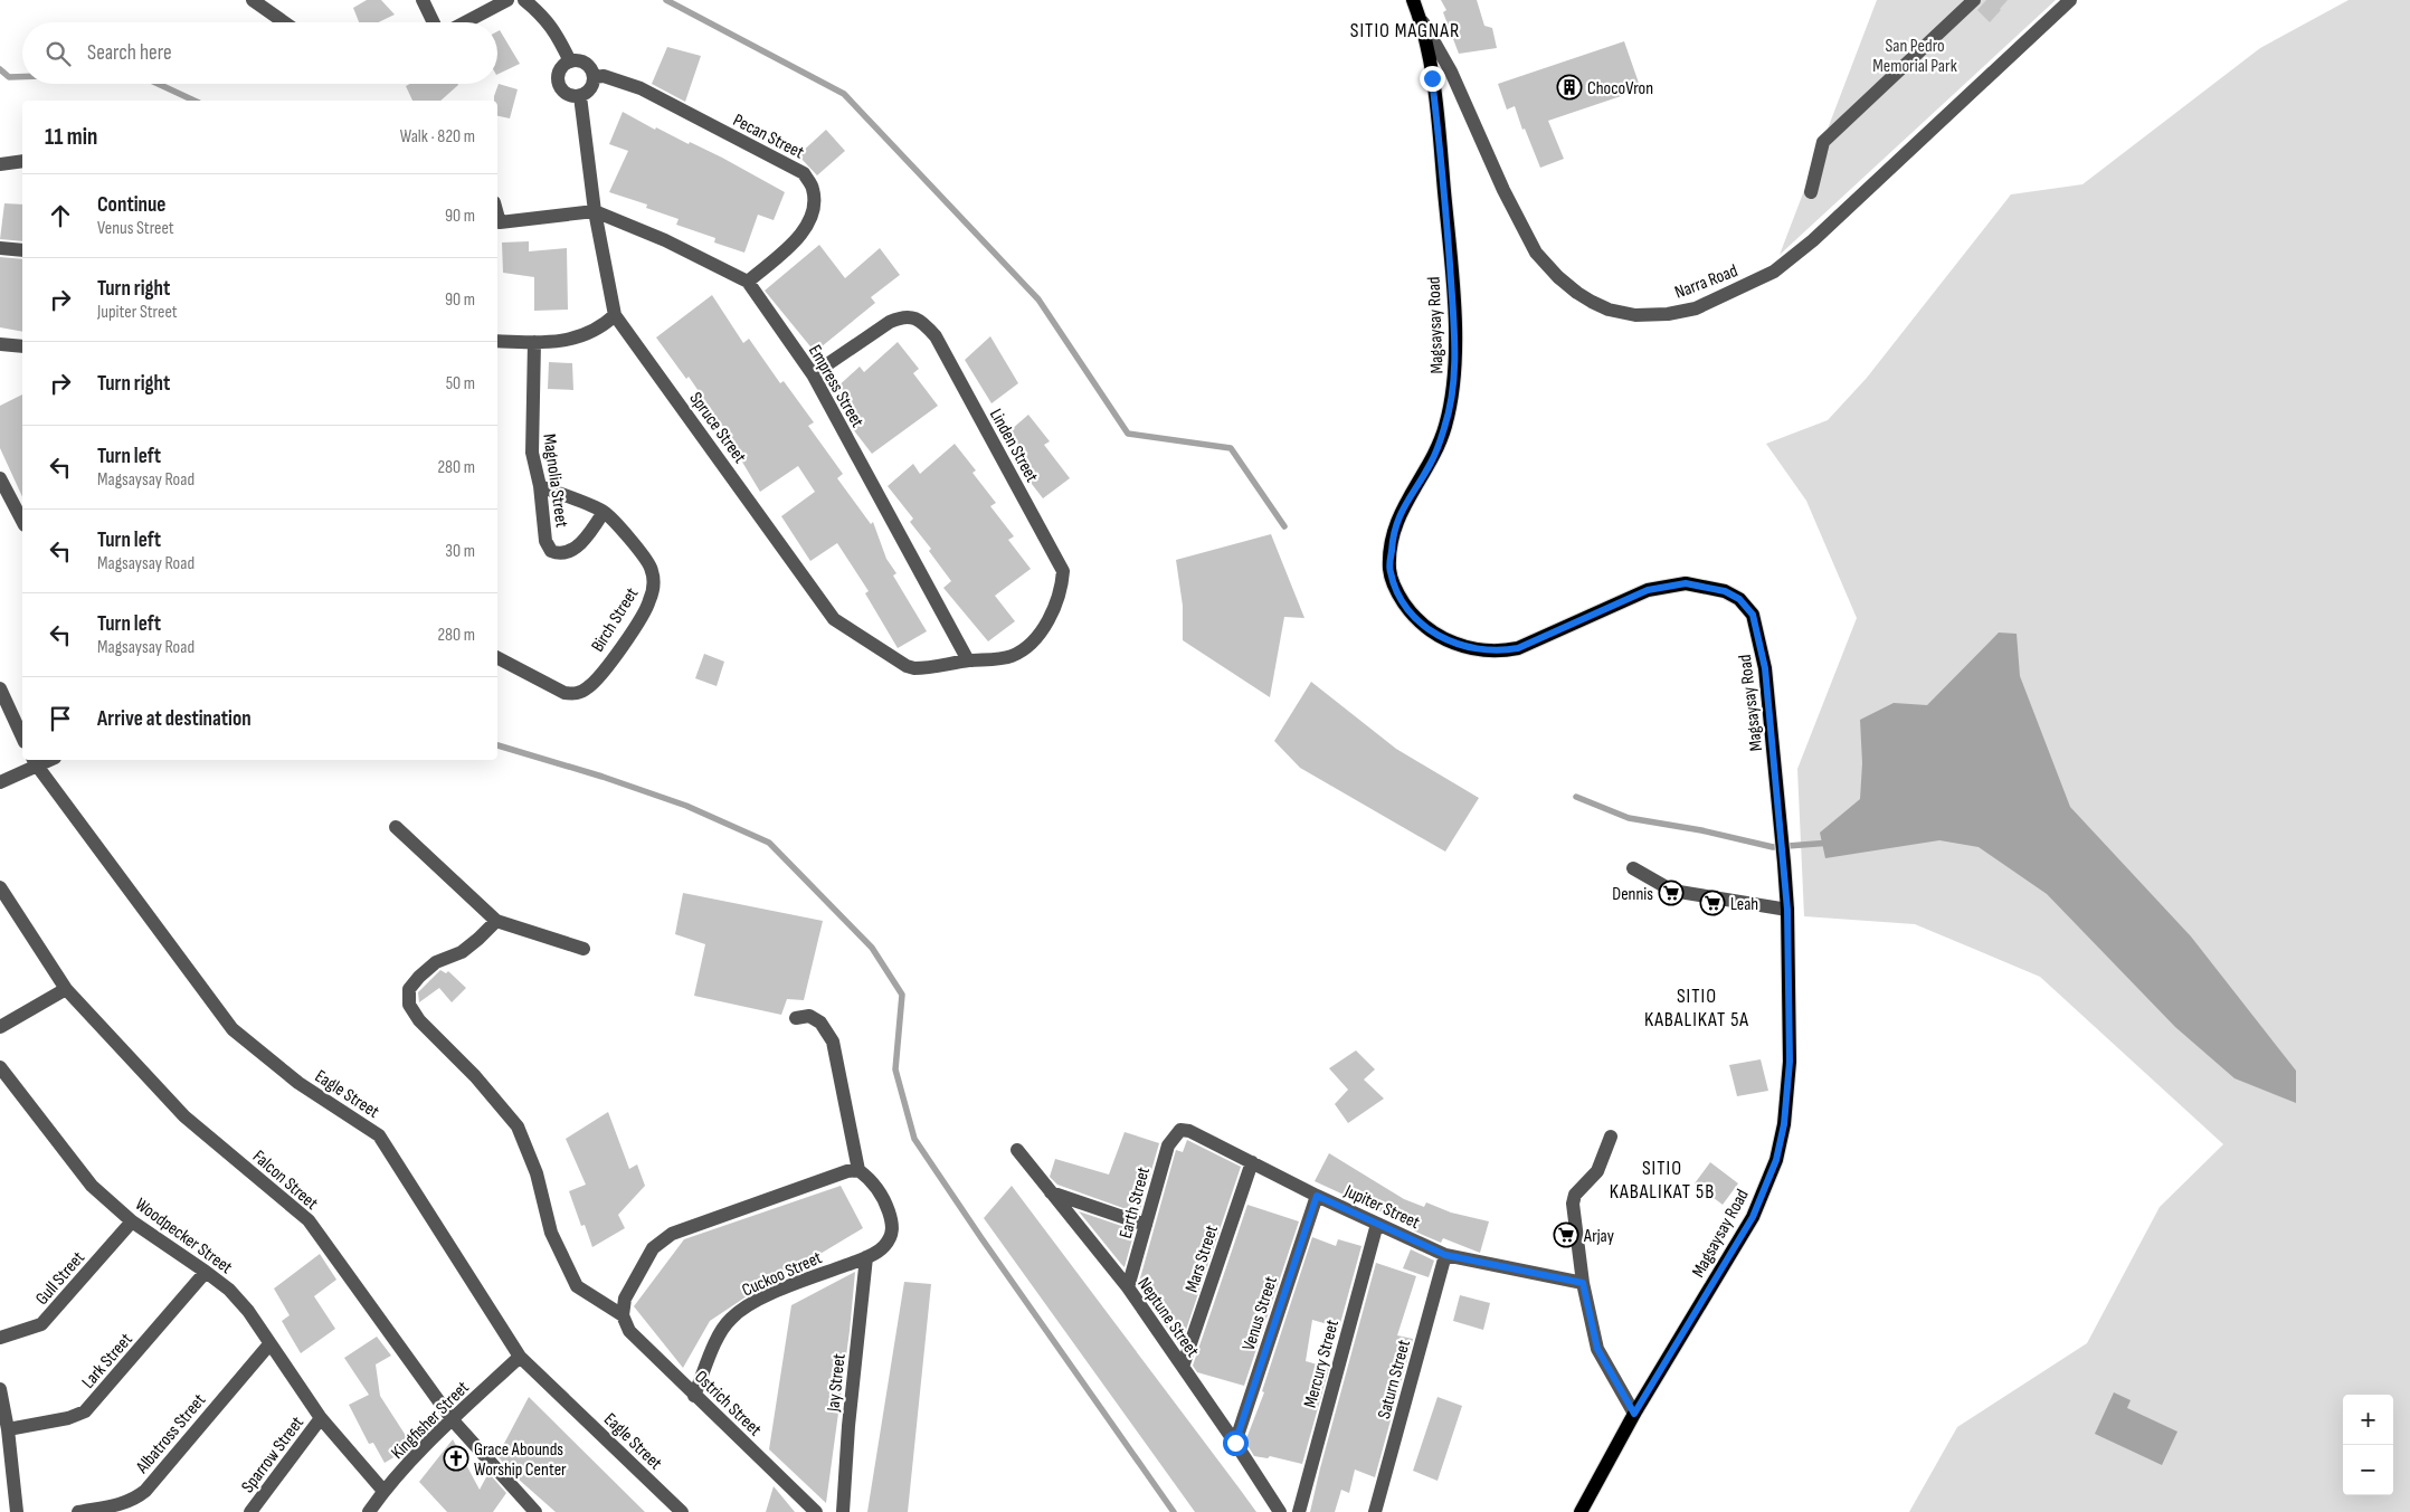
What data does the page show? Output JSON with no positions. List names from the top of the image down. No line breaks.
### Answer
{"streets":{"main road":["Magsaysay Road"],"street":["Pecan Street","Narra Road","Empress Street","Spruce Street","Linden Street","Magnolia Street","Birch Street","Eagle Street","Falcon Street","Earth Street","Jupiter Street","Woodpecker Street","Mars Street","Cuckoo Street","Gull Street","Venus Street","Neptune Street","Lark Street","Mercury Street","Saturn Street","Jay Street","Ostrich Street","Kingfisher Street","Albatross Street","Sparrow Street"]},"crossings":[["Pecan Street","Empress Street"],["Pecan Street","Spruce Street"],["Narra Road","Magsaysay Road"],["Empress Street","Spruce Street"],["Empress Street","Linden Street"],["Spruce Street","Linden Street"],["Magnolia Street","Birch Street"],["Eagle Street","Kingfisher Street"],["Falcon Street","Kingfisher Street"],["Earth Street","Jupiter Street"],["Earth Street","Neptune Street"],["Jupiter Street","Mars Street"],["Jupiter Street","Venus Street"],["Jupiter Street","Mercury Street"],["Jupiter Street","Saturn Street"],["Woodpecker Street","Gull Street"],["Woodpecker Street","Lark Street"],["Woodpecker Street","Kingfisher Street"],["Woodpecker Street","Albatross Street"],["Woodpecker Street","Sparrow Street"],["Mars Street","Neptune Street"],["Cuckoo Street","Jay Street"],["Cuckoo Street","Ostrich Street"],["Venus Street","Neptune Street"]],"districts":["SITIO MAGNAR","SITIO KABALIKAT 5A","SITIO KABALIKAT 5B"],"parks":["San Pedro Memorial Park"],"places":{"building":["ChocoVron"],"supermarket":["Dennis","Leah","Arjay"],"church":["Grace Abounds Worship Center"]},"page":{"search":"Search here","heading":["11 min","Walk · 820 m"],"list":[["Continue","Venus Street","90 m"],["Turn right","Jupiter Street","90 m"],["Turn right","50 m"],["Turn left","Magsaysay Road","280 m"],["Turn left","Magsaysay Road","30 m"],["Turn left","Magsaysay Road","280 m"],"Arrive at destination"],"map_buttons":["+","−"]}}
